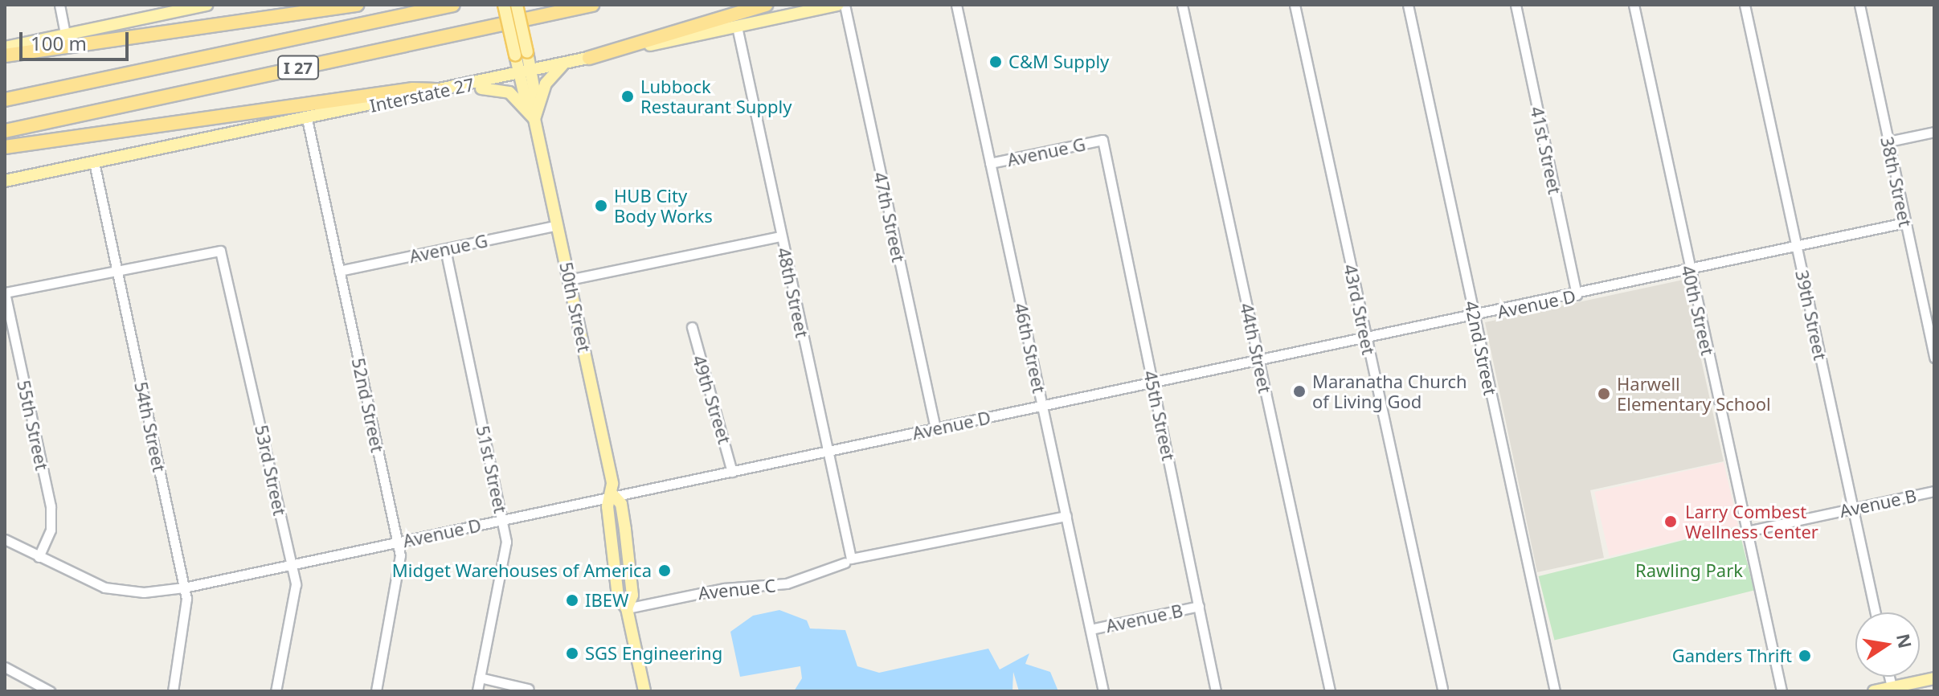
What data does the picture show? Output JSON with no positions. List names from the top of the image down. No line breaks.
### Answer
{"streets":{"highway":["I 27"],"main road":["Interstate 27","50th Street"],"street":["41st Street","Avenue G","38th Street","47th Street","48th Street","Avenue D","43rd Street","40th Street","39th Street","46th Street","44th Street","42nd Street","49th Street","52nd Street","45th Street","55th Street","54th Street","51st Street","53rd Street","Avenue B","Avenue C"]},"crossings":[["Interstate 27","48th Street"],["Interstate 27","50th Street"],["Interstate 27","52nd Street"],["Interstate 27","54th Street"],["41st Street","Avenue D"],["Avenue G","50th Street"],["Avenue G","46th Street"],["Avenue G","52nd Street"],["Avenue G","45th Street"],["Avenue G","51st Street"],["38th Street","Avenue D"],["47th Street","Avenue D"],["48th Street","Avenue D"],["48th Street","Avenue C"],["Avenue D","50th Street"],["Avenue D","43rd Street"],["Avenue D","40th Street"],["Avenue D","39th Street"],["Avenue D","46th Street"],["Avenue D","44th Street"],["Avenue D","42nd Street"],["Avenue D","49th Street"],["Avenue D","52nd Street"],["Avenue D","45th Street"],["Avenue D","55th Street"],["Avenue D","54th Street"],["Avenue D","51st Street"],["Avenue D","53rd Street"],["50th Street","Avenue C"],["40th Street","Avenue B"],["39th Street","Avenue B"],["46th Street","Avenue B"],["46th Street","Avenue C"],["45th Street","Avenue B"],["54th Street","53rd Street"]],"parks":["Rawling Park"],"places":["C&M Supply","Lubbock Restaurant Supply","HUB City Body Works","Maranatha Church of Living God","Harwell Elementary School","Larry Combest Wellness Center","Midget Warehouses of America","IBEW","SGS Engineering","Ganders Thrift"],"scale_bar":"100 m","north":"right"}
